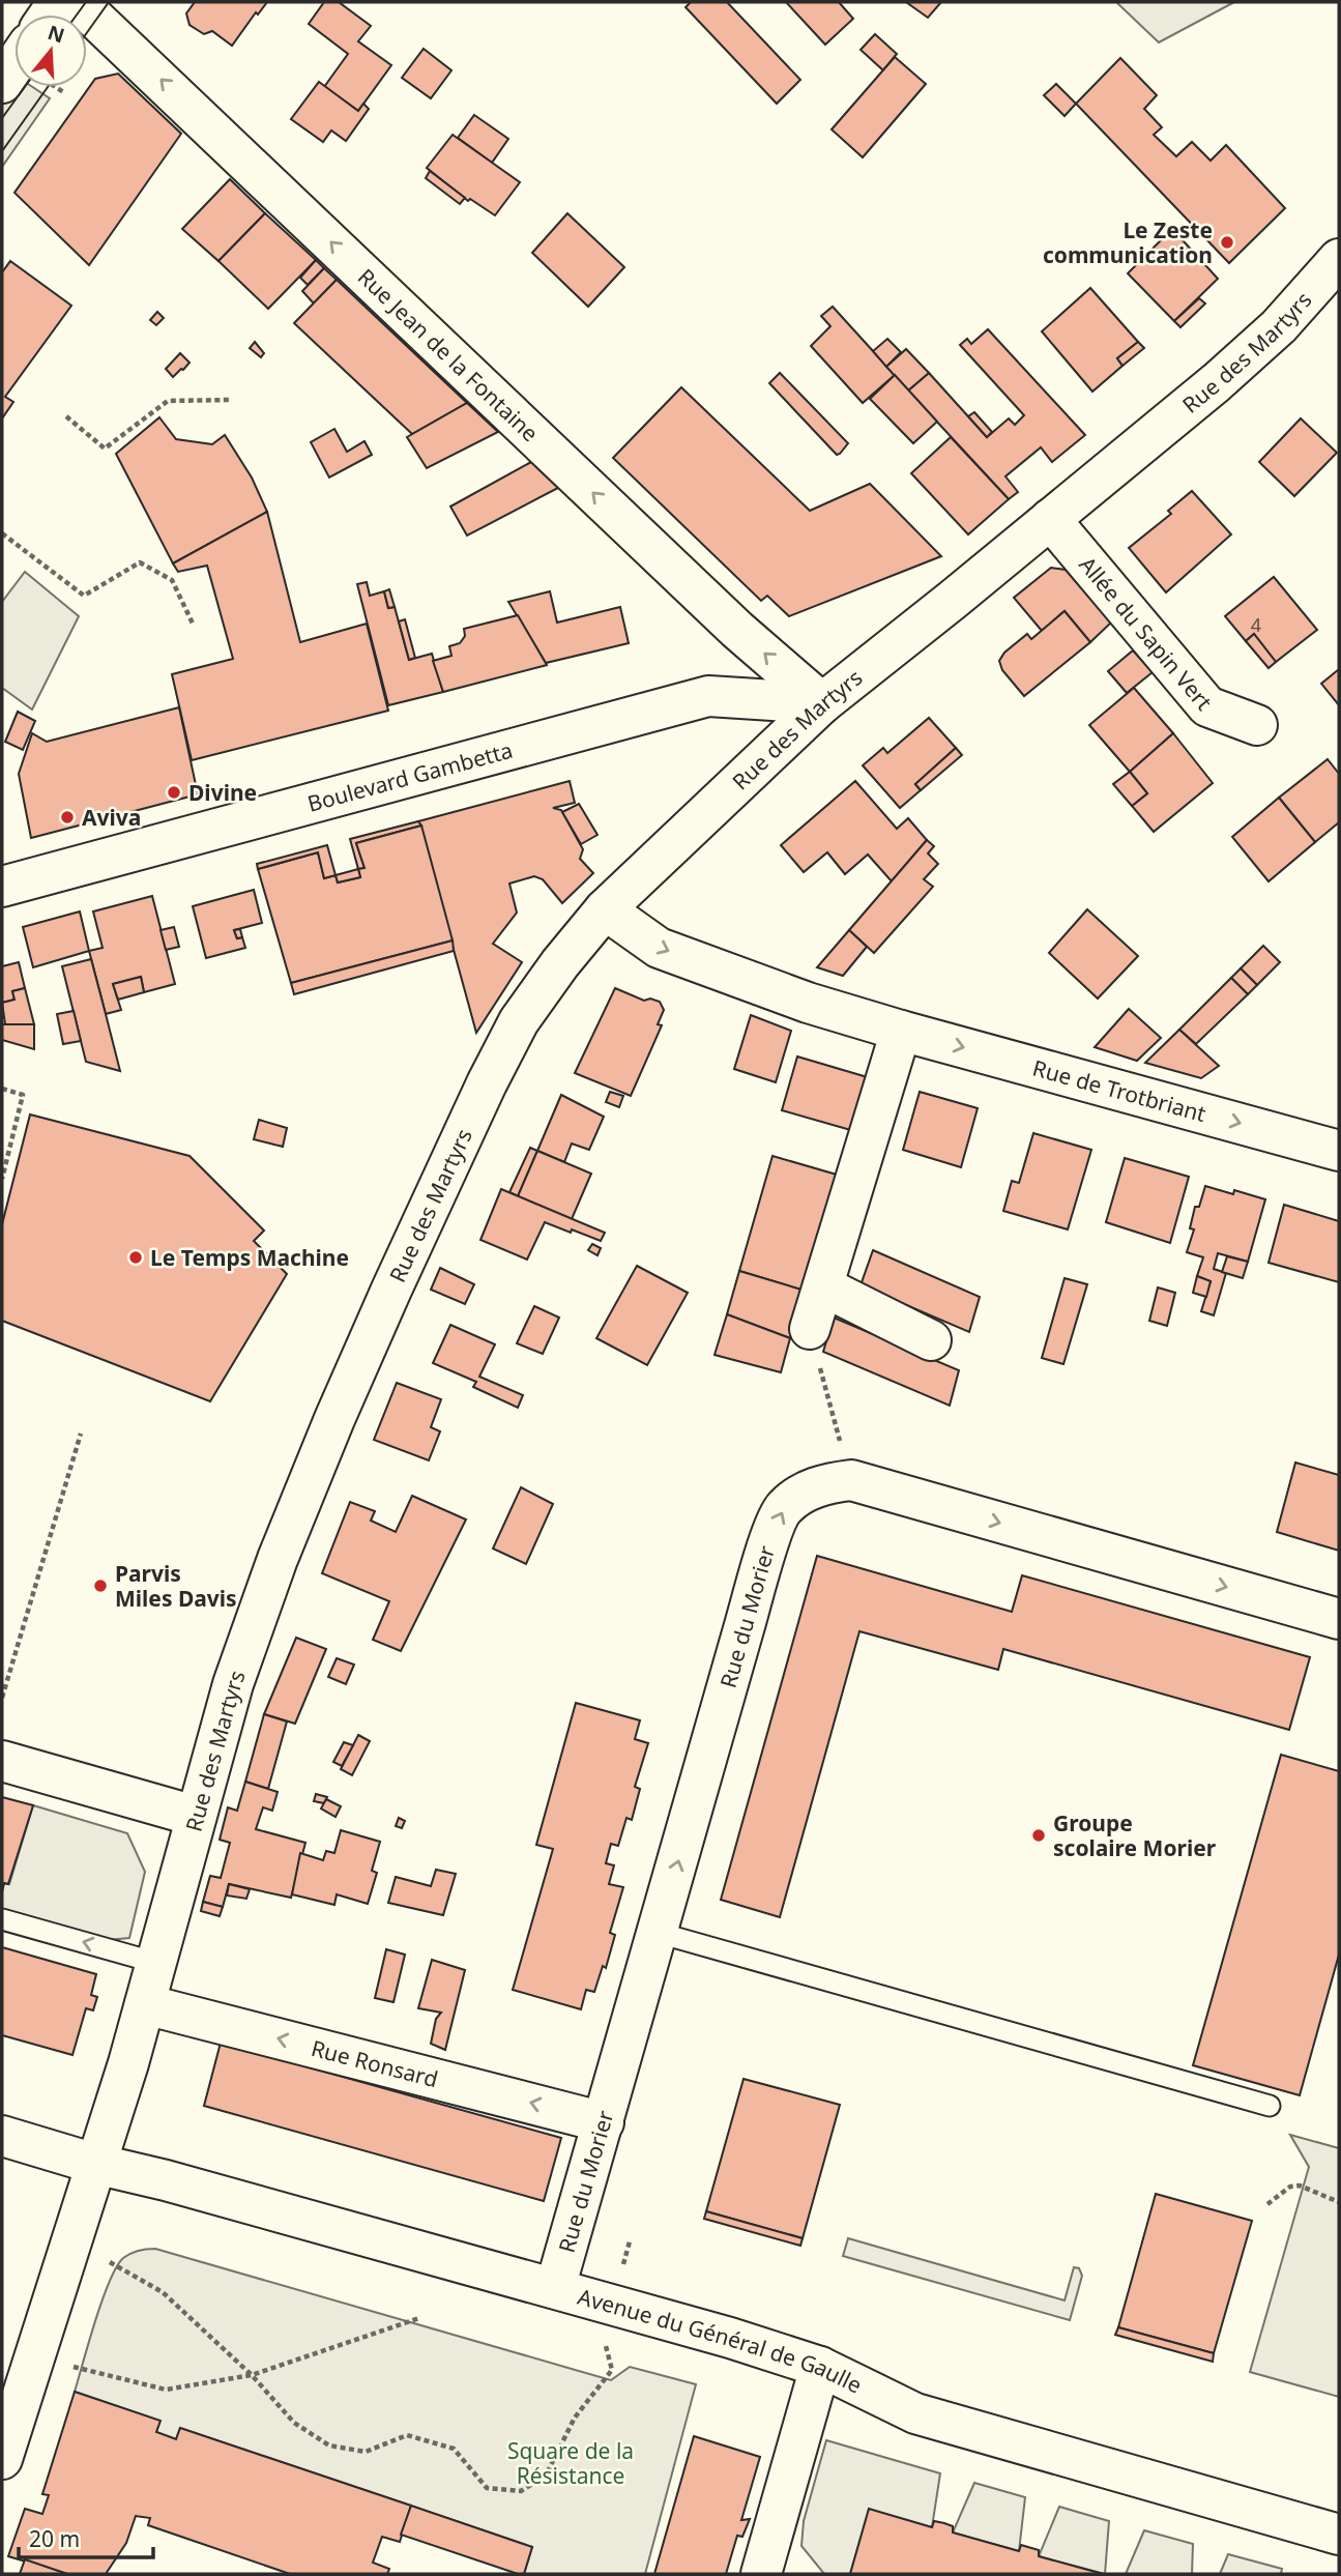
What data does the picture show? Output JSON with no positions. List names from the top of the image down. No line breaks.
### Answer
{"streets":{"street":["Rue des Martyrs","Rue Jean de la Fontaine","Allée du Sapin Vert","Boulevard Gambetta","Rue de Trotbriant","Rue du Morier","Rue Ronsard","Avenue du Général de Gaulle"]},"crossings":[["Rue des Martyrs","Rue Jean de la Fontaine"],["Rue des Martyrs","Allée du Sapin Vert"],["Rue des Martyrs","Boulevard Gambetta"],["Rue des Martyrs","Rue de Trotbriant"],["Rue des Martyrs","Rue Ronsard"],["Rue des Martyrs","Avenue du Général de Gaulle"],["Rue Jean de la Fontaine","Boulevard Gambetta"],["Rue du Morier","Rue Ronsard"],["Rue du Morier","Avenue du Général de Gaulle"]],"one_way":["Rue Jean de la Fontaine","Rue de Trotbriant","Rue Ronsard"],"parks":["Square de la Résistance"],"places":["Le Zeste communication","Divine","Aviva","Le Temps Machine","Parvis Miles Davis","Groupe scolaire Morier"],"house_numbers":["4"],"scale_bar":"20 m","north":"top"}
